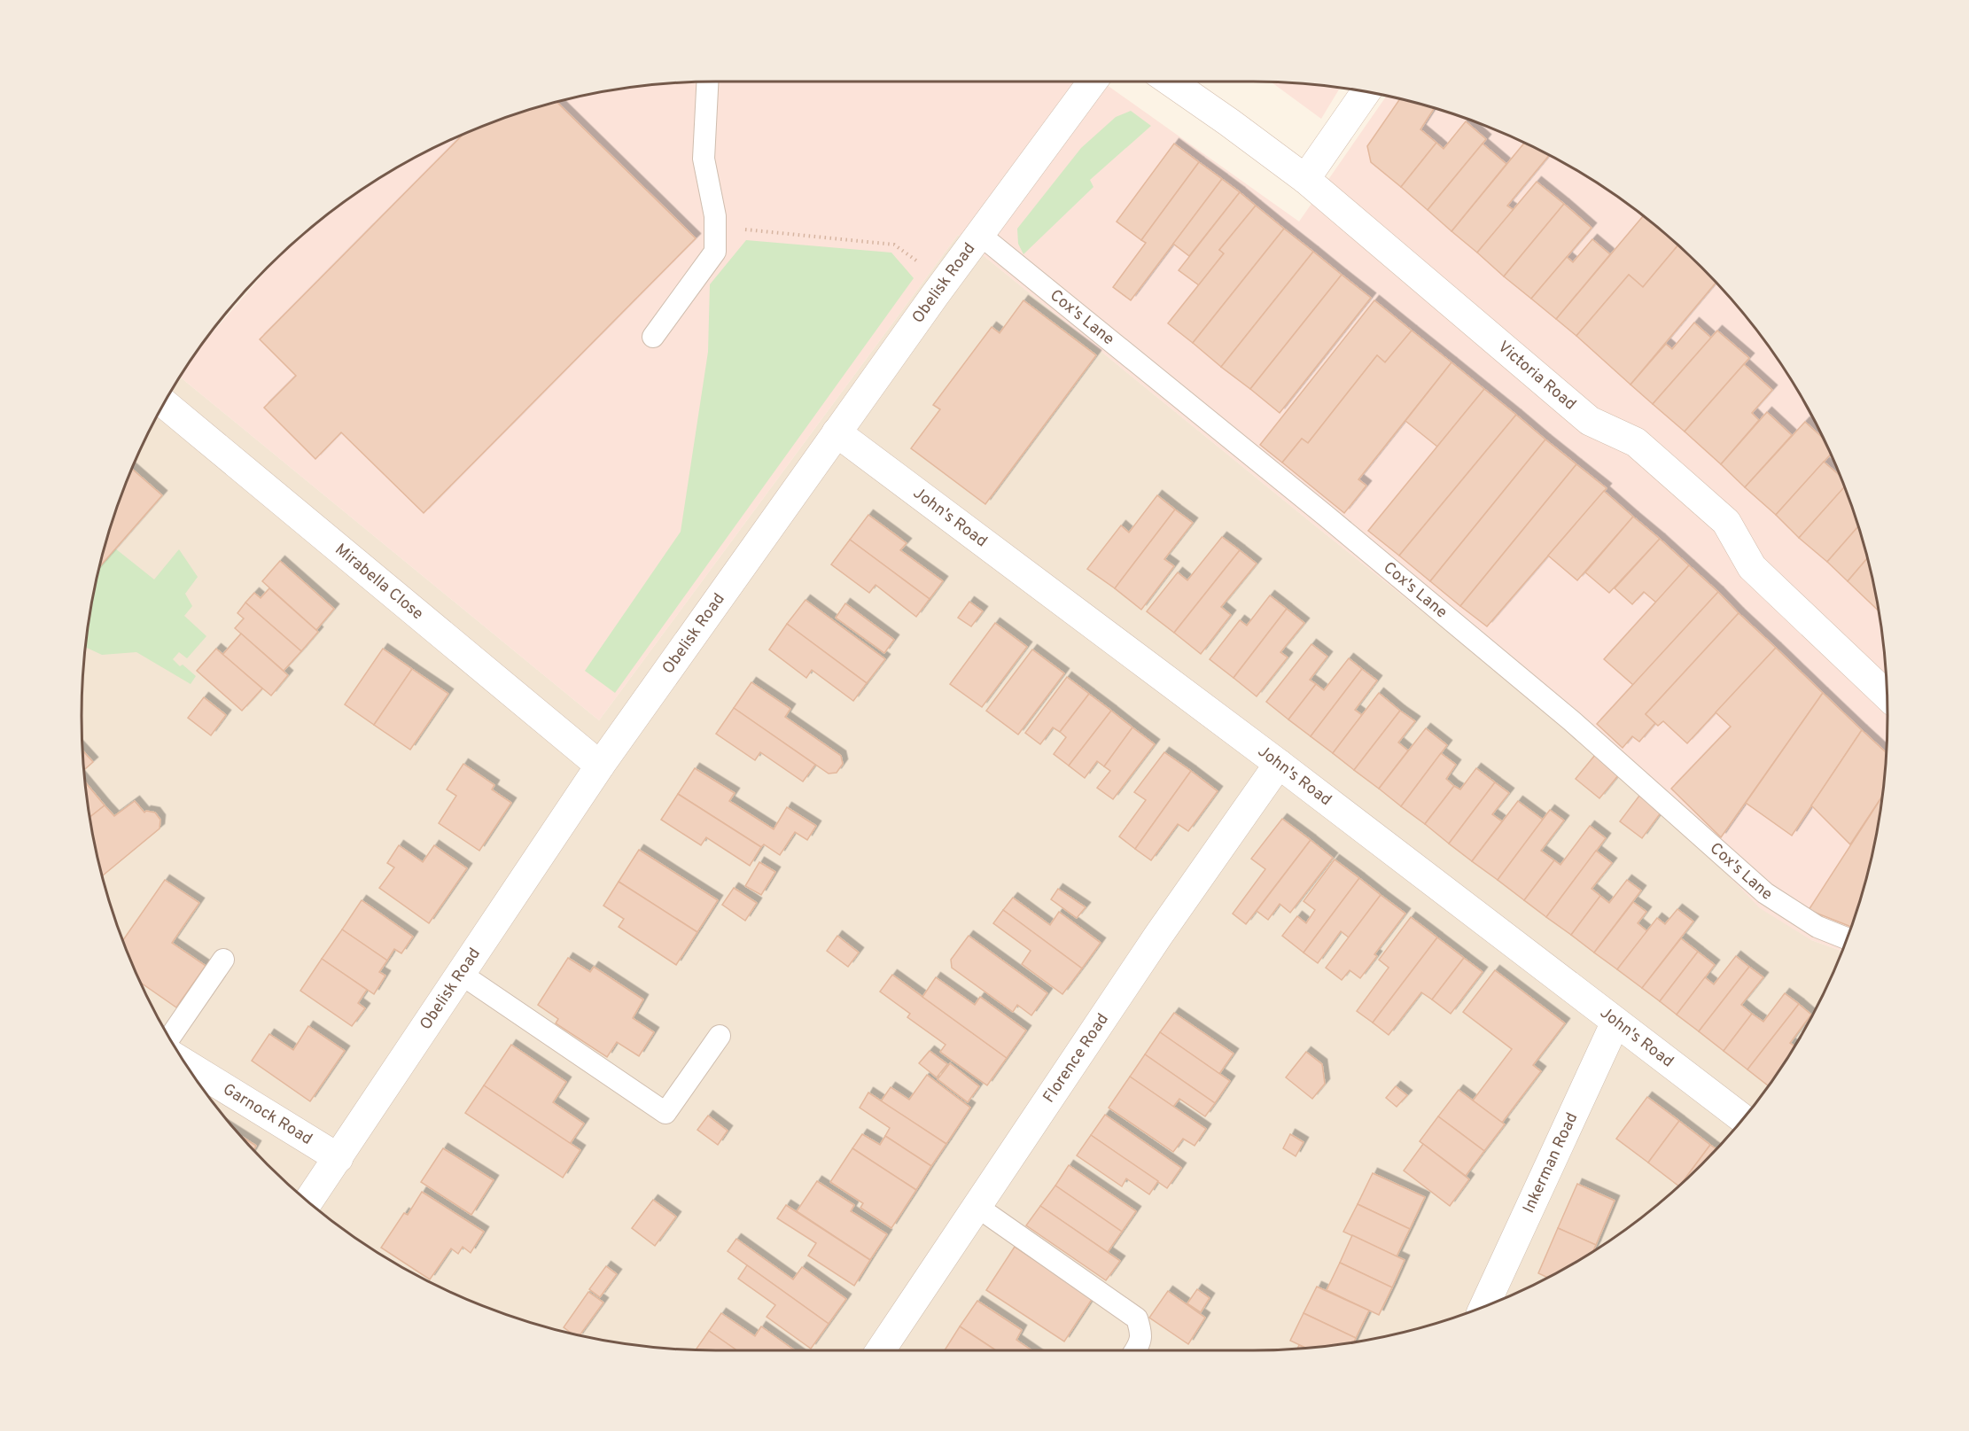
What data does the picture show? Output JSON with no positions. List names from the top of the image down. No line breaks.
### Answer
{"streets":{"street":["Obelisk Road","Victoria Road","John's Road","Mirabella Close","Florence Road","Garnock Road","Inkerman Road"],"lane":["Cox's Lane"]},"crossings":[["Obelisk Road","Cox's Lane"],["Obelisk Road","John's Road"],["Obelisk Road","Mirabella Close"],["Obelisk Road","Garnock Road"],["John's Road","Florence Road"],["John's Road","Inkerman Road"]]}
